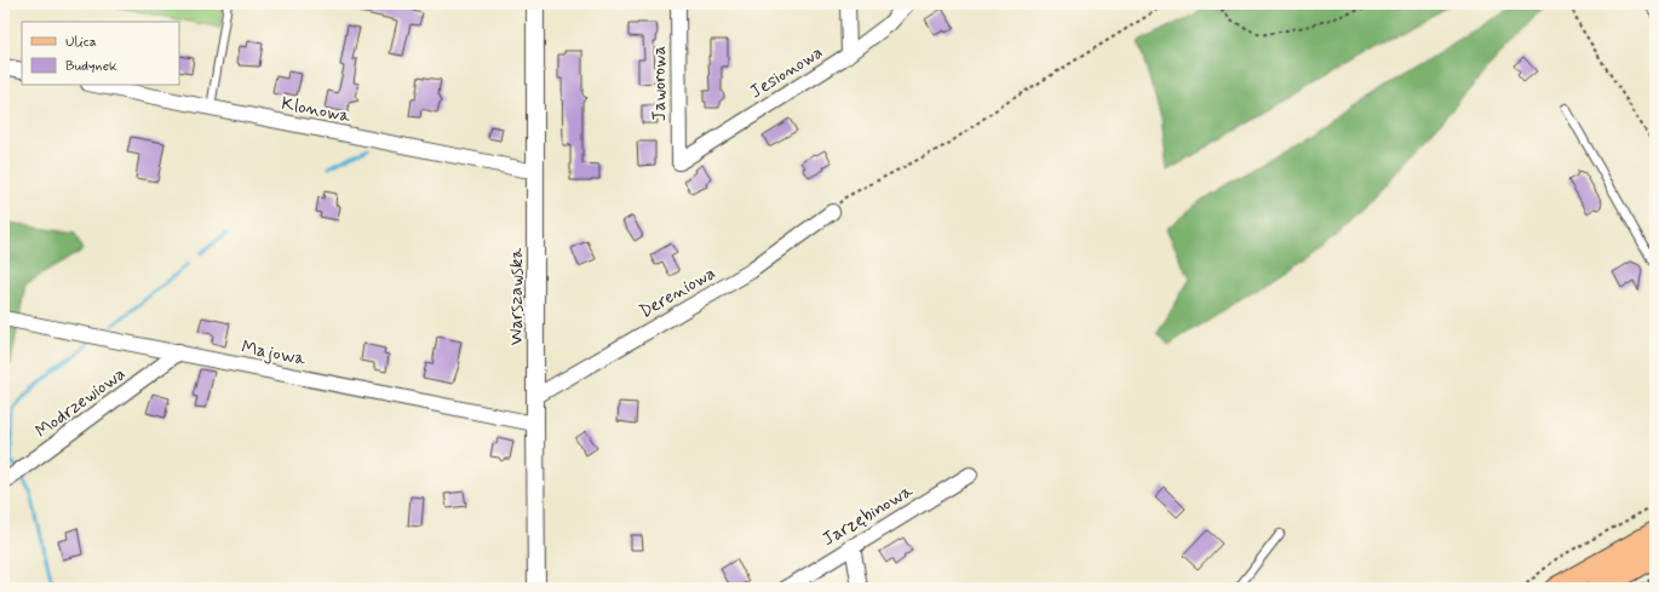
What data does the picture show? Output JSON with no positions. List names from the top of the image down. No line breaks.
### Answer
{"streets":{"street":["Jesionowa","Jaworowa","Klonowa","Dereniowa","Warszawska","Majowa","Modrzewiowa","Jarzębinowa"]},"crossings":[["Jesionowa","Jaworowa"],["Klonowa","Warszawska"],["Dereniowa","Warszawska"],["Warszawska","Majowa"],["Majowa","Modrzewiowa"]],"legend":["Ulica","Budynek"]}
